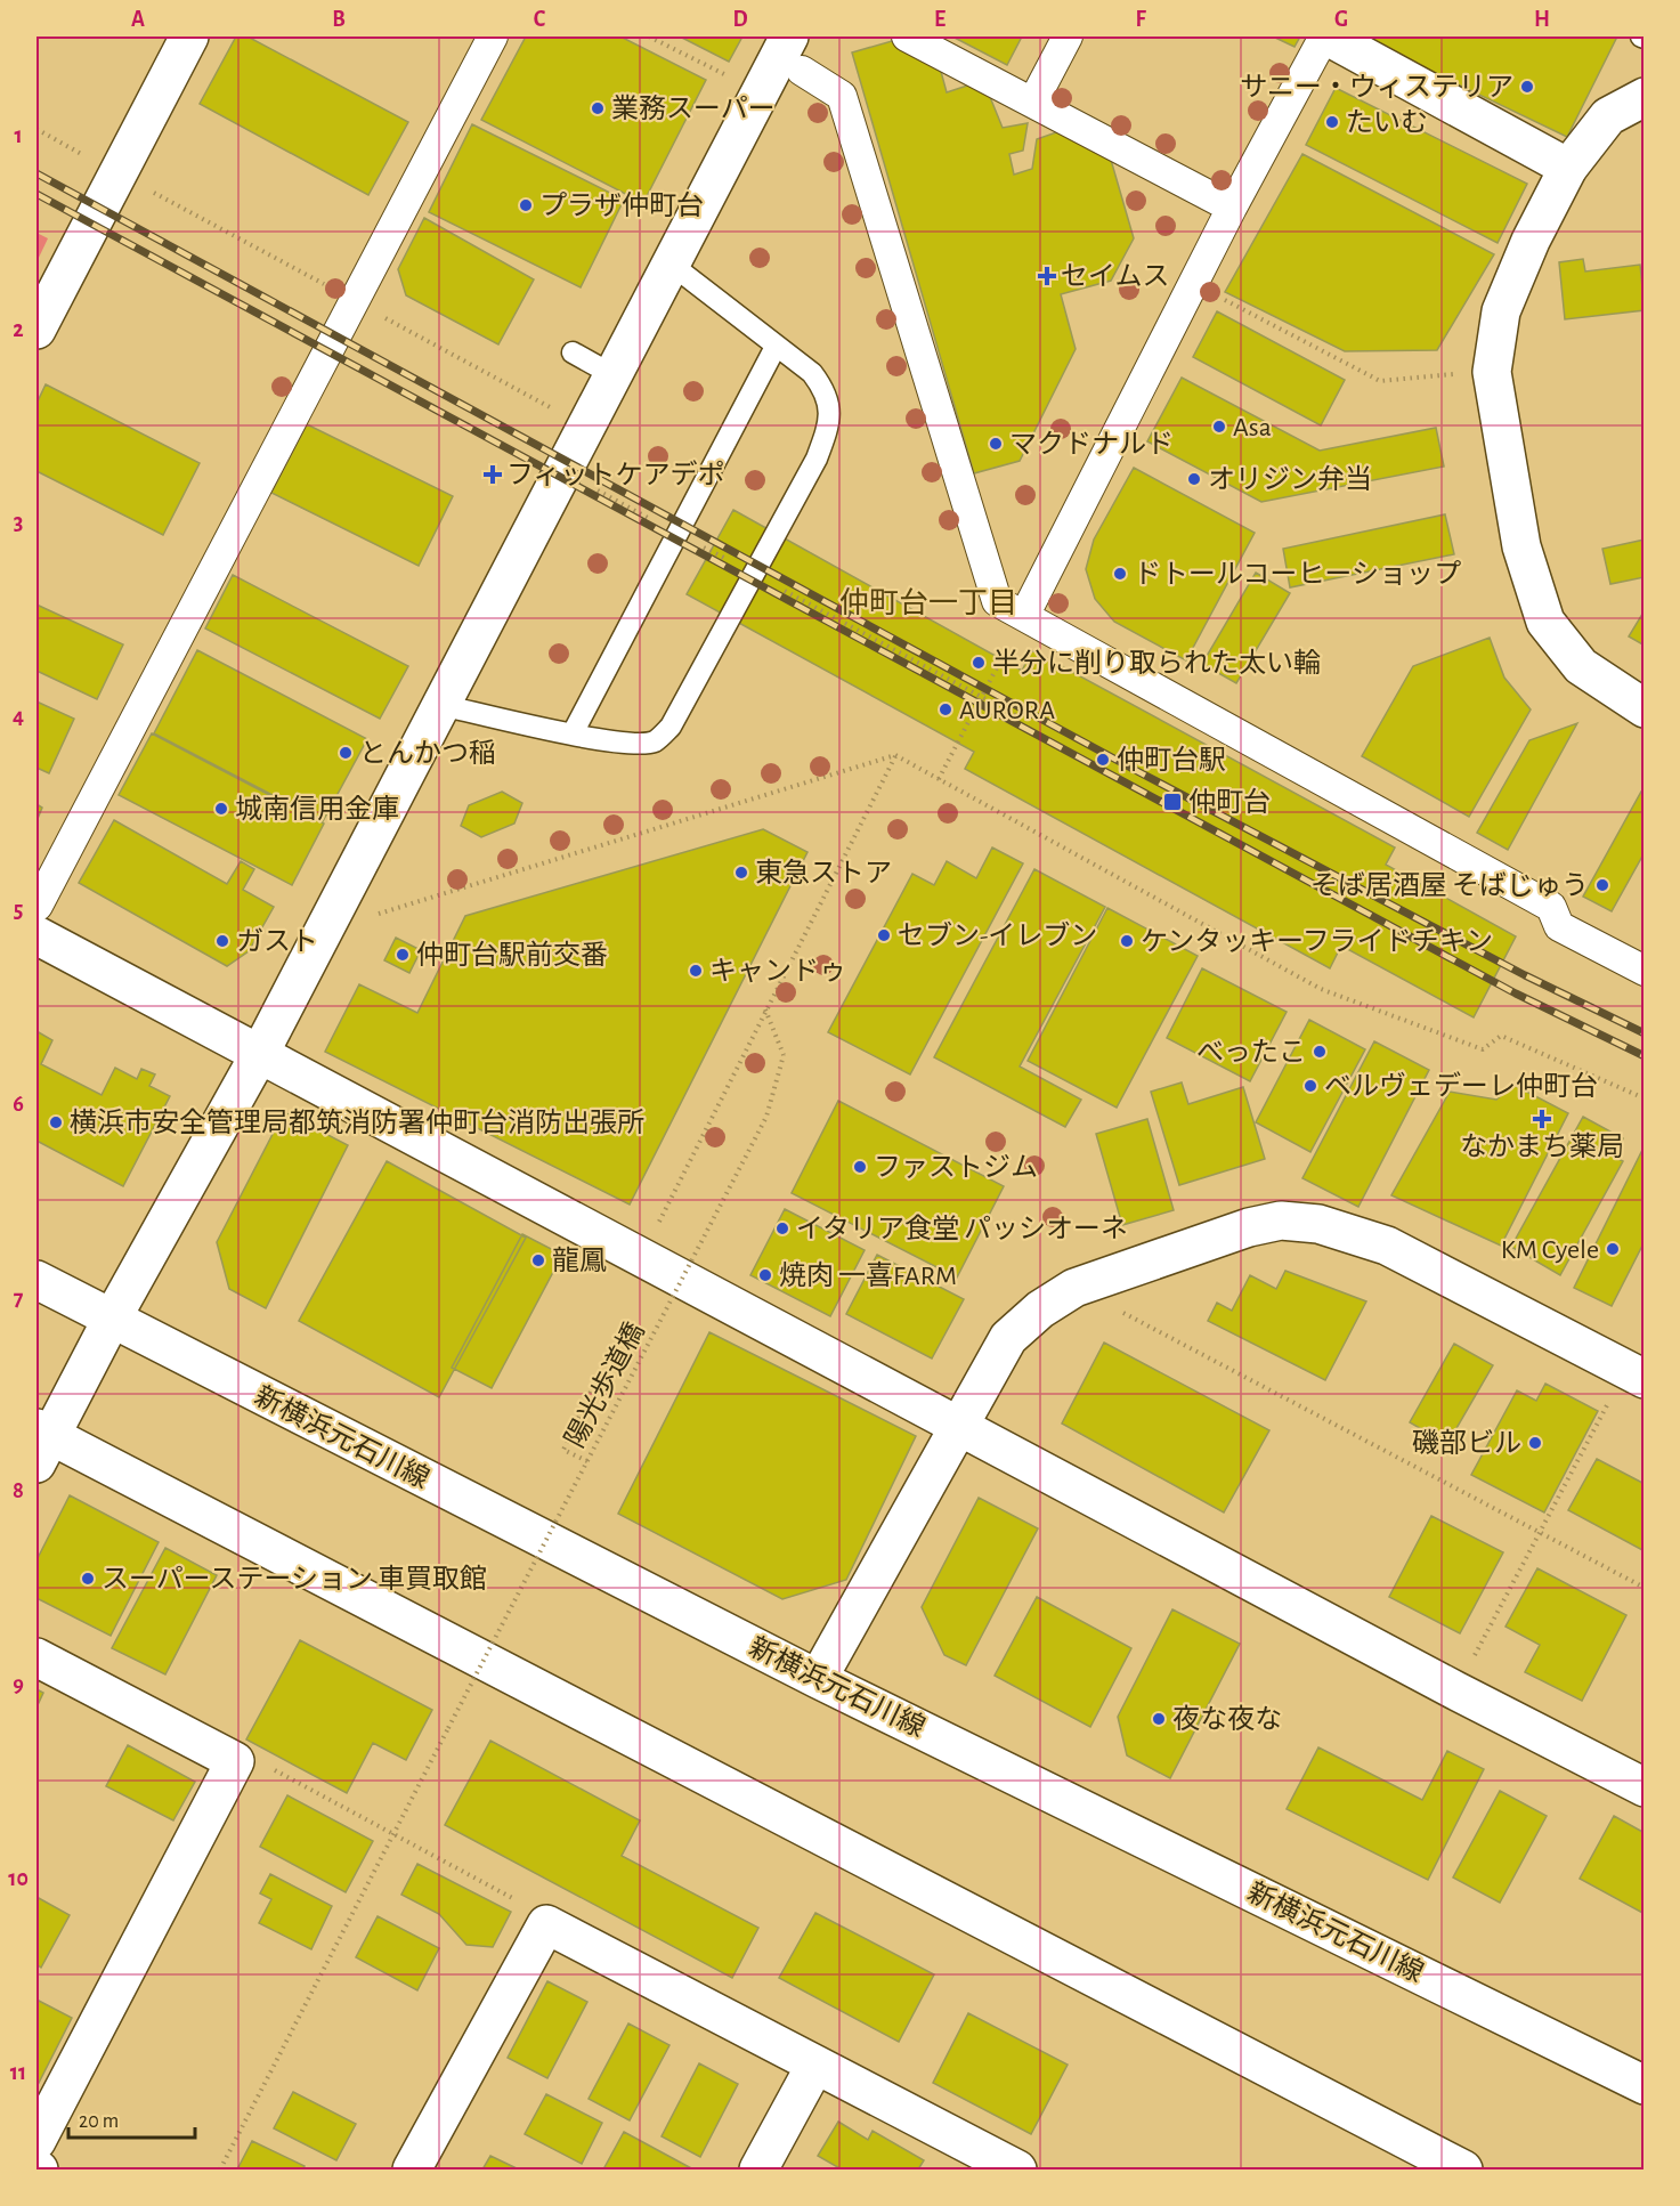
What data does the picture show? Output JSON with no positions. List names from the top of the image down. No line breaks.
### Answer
{"streets":{"street":["新横浜元石川線"],"path":["陽光歩道橋"]},"districts":["仲町台一丁目"],"places":{"other":["サニー・ウィステリア","業務スーパー","たいむ","プラザ仲町台","Asa","マクドナルド","オリジン弁当","ドトールコーヒーショップ","半分に削り取られた太い輪","AURORA","とんかつ稲","仲町台駅","城南信用金庫","東急ストア","そば居酒屋 そばじゅう","セブン-イレブン","ガスト","ケンタッキーフライドチキン","仲町台駅前交番","キャンドゥ","べったこ","ベルヴェデーレ仲町台","横浜市安全管理局都筑消防署仲町台消防出張所","ファストジム","イタリア食堂 パッシオーネ","KM Cyele","龍鳳","焼肉 一喜FARM","磯部ビル","スーパーステーション 車買取館","夜な夜な"],"health":["セイムス","フィットケアデポ","なかまち薬局"],"transit":["仲町台"]},"scale_bar":"20 m","grid":{"columns":["A","B","C","D","E","F","G","H"],"rows":["1","2","3","4","5","6","7","8","9","10","11"]}}
